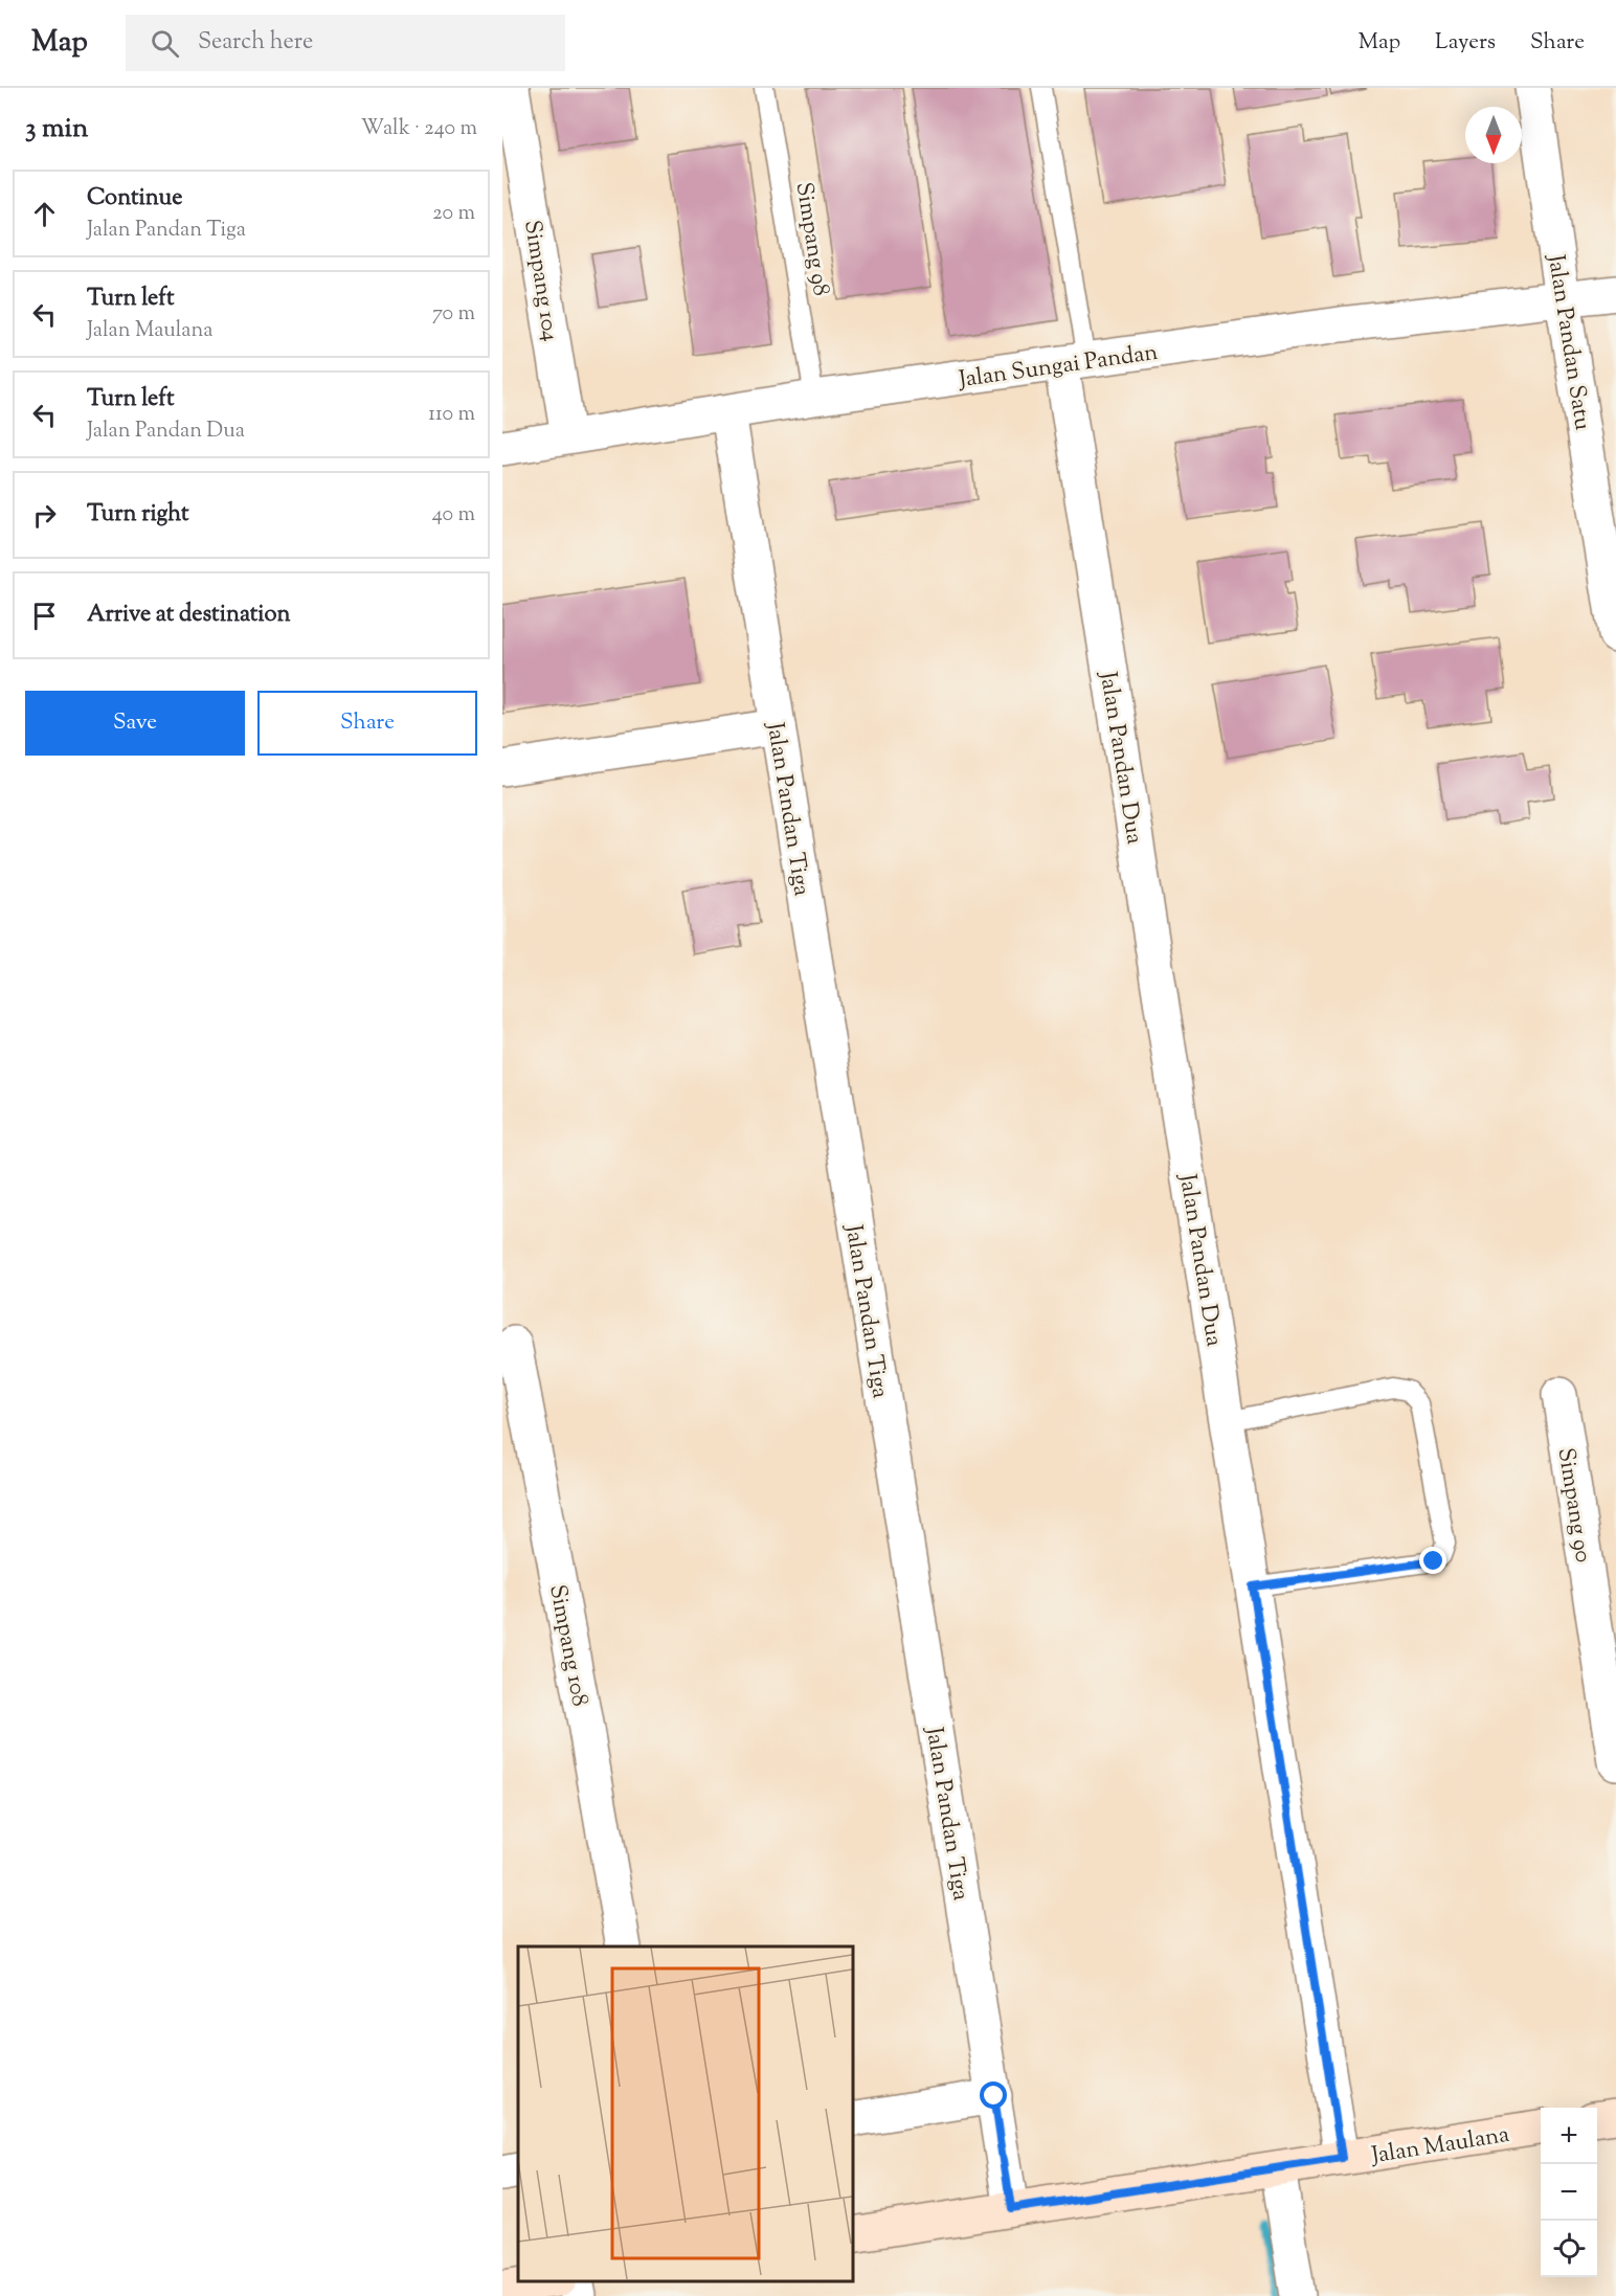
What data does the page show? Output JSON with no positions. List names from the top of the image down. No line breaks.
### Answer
{"streets":{"main road":["Jalan Maulana"],"street":["Simpang 104","Jalan Pandan Satu","Jalan Sungai Pandan","Jalan Pandan Dua","Jalan Pandan Tiga","Simpang 90","Simpang 108"],"lane":["Simpang 98"]},"crossings":[["Simpang 98","Jalan Sungai Pandan"],["Simpang 104","Jalan Sungai Pandan"],["Jalan Pandan Satu","Jalan Sungai Pandan"],["Jalan Sungai Pandan","Jalan Pandan Dua"],["Jalan Sungai Pandan","Jalan Pandan Tiga"],["Jalan Pandan Dua","Jalan Maulana"],["Jalan Pandan Tiga","Jalan Maulana"]],"north":"bottom","page":{"header":"Map","search":"Search here","nav":["Map","Layers","Share"],"heading":["3 min","Walk · 240 m"],"list":[["Continue","Jalan Pandan Tiga","20 m"],["Turn left","Jalan Maulana","70 m"],["Turn left","Jalan Pandan Dua","110 m"],["Turn right","40 m"],"Arrive at destination"],"buttons":["Save","Share"],"map_buttons":["+","−"]}}
